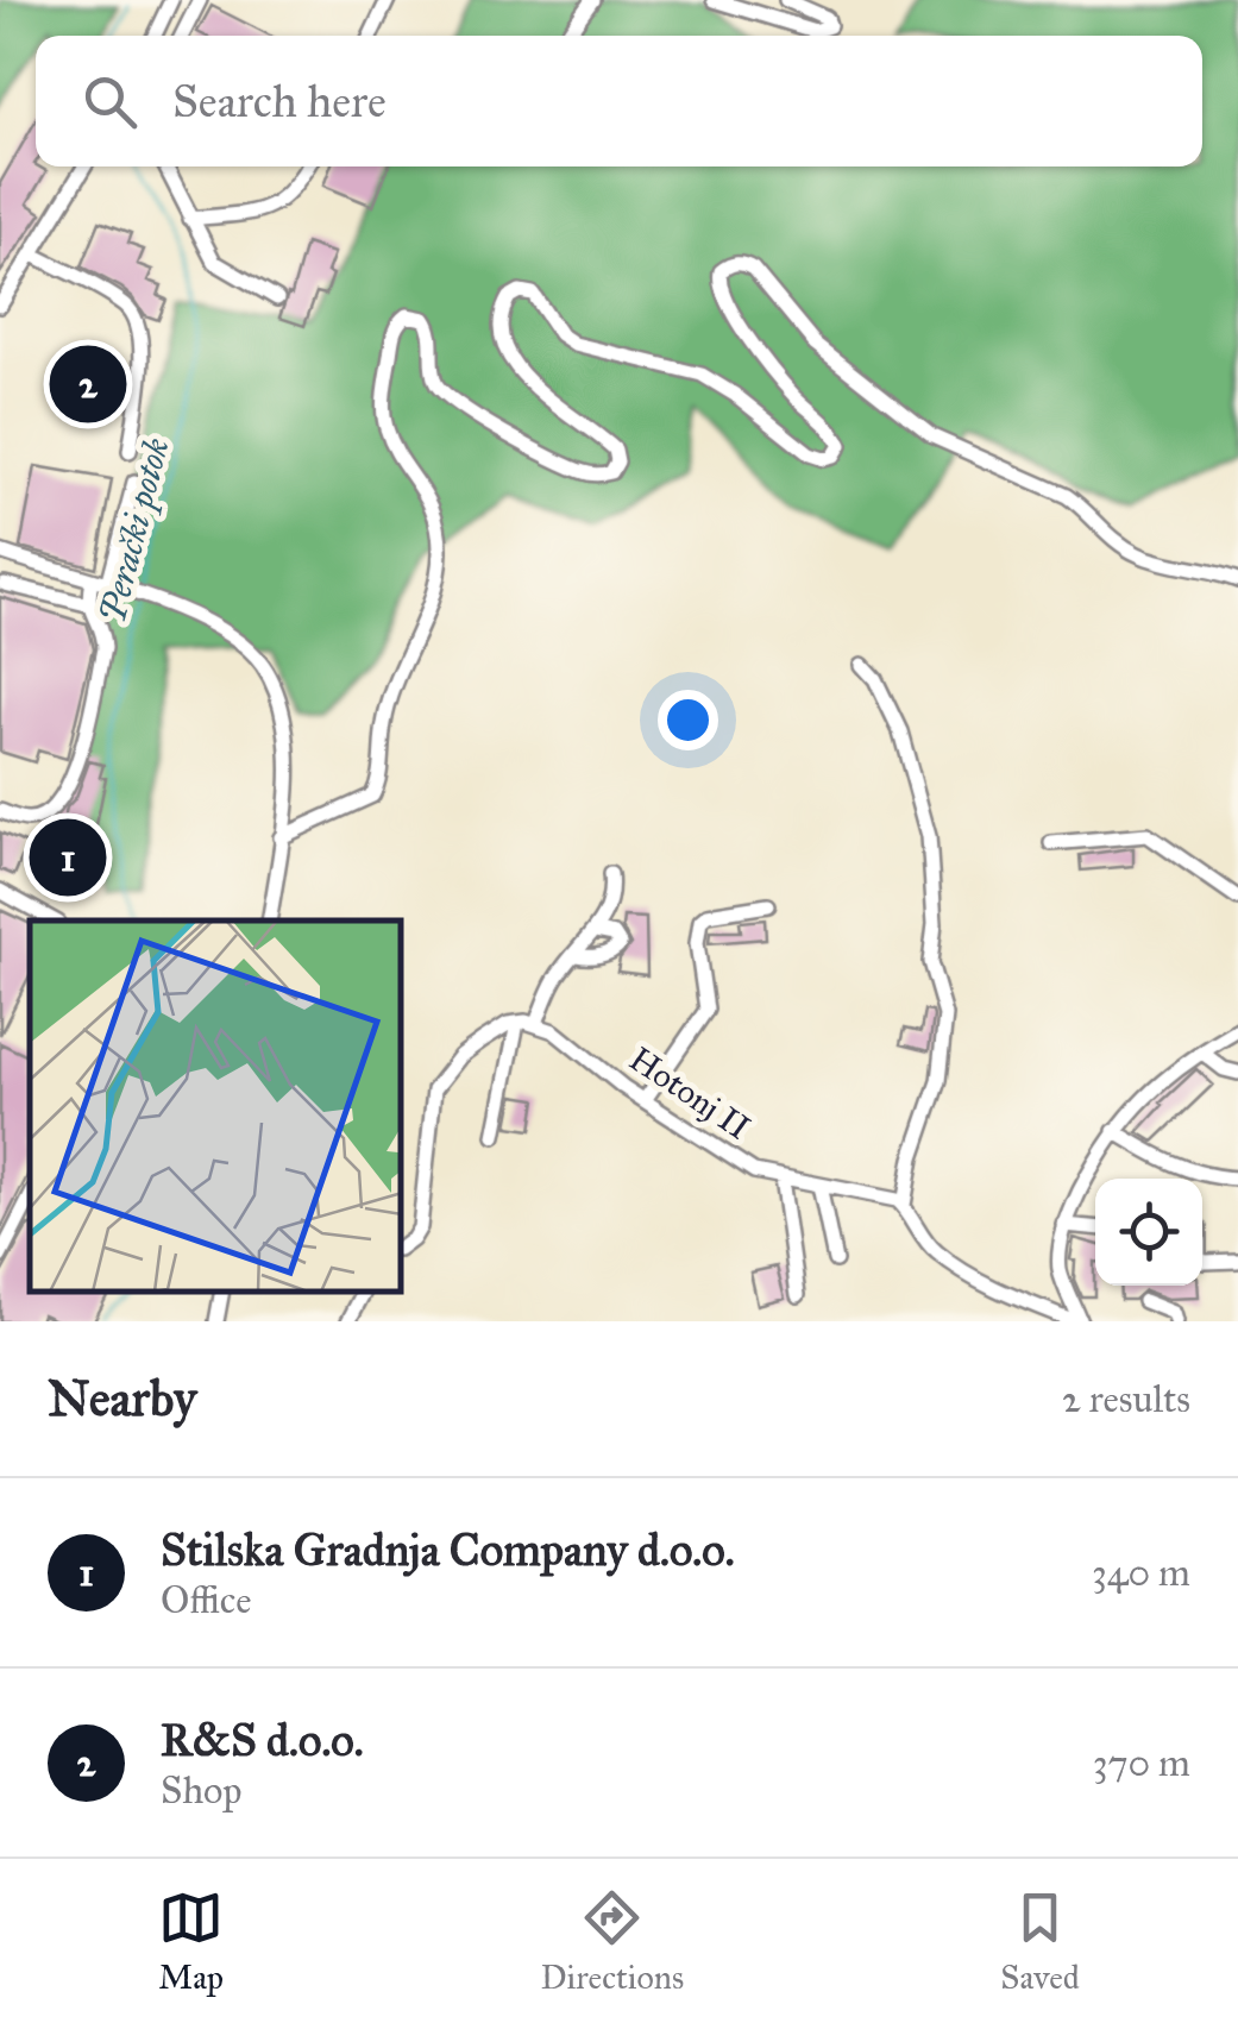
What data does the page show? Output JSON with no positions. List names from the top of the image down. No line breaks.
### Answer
{"streets":{"street":["Hotonj II"]},"water":["Perački potok"],"page":{"search":"Search here","pins":["2","1"],"heading":["Nearby","2 results"],"list":[{"mark":"1","name":"Stilska Gradnja Company d.o.o.","note":"Office","value":"340 m"},{"mark":"2","name":"R&S d.o.o.","note":"Shop","value":"370 m"}],"nav":["Map","Directions","Saved"]}}
